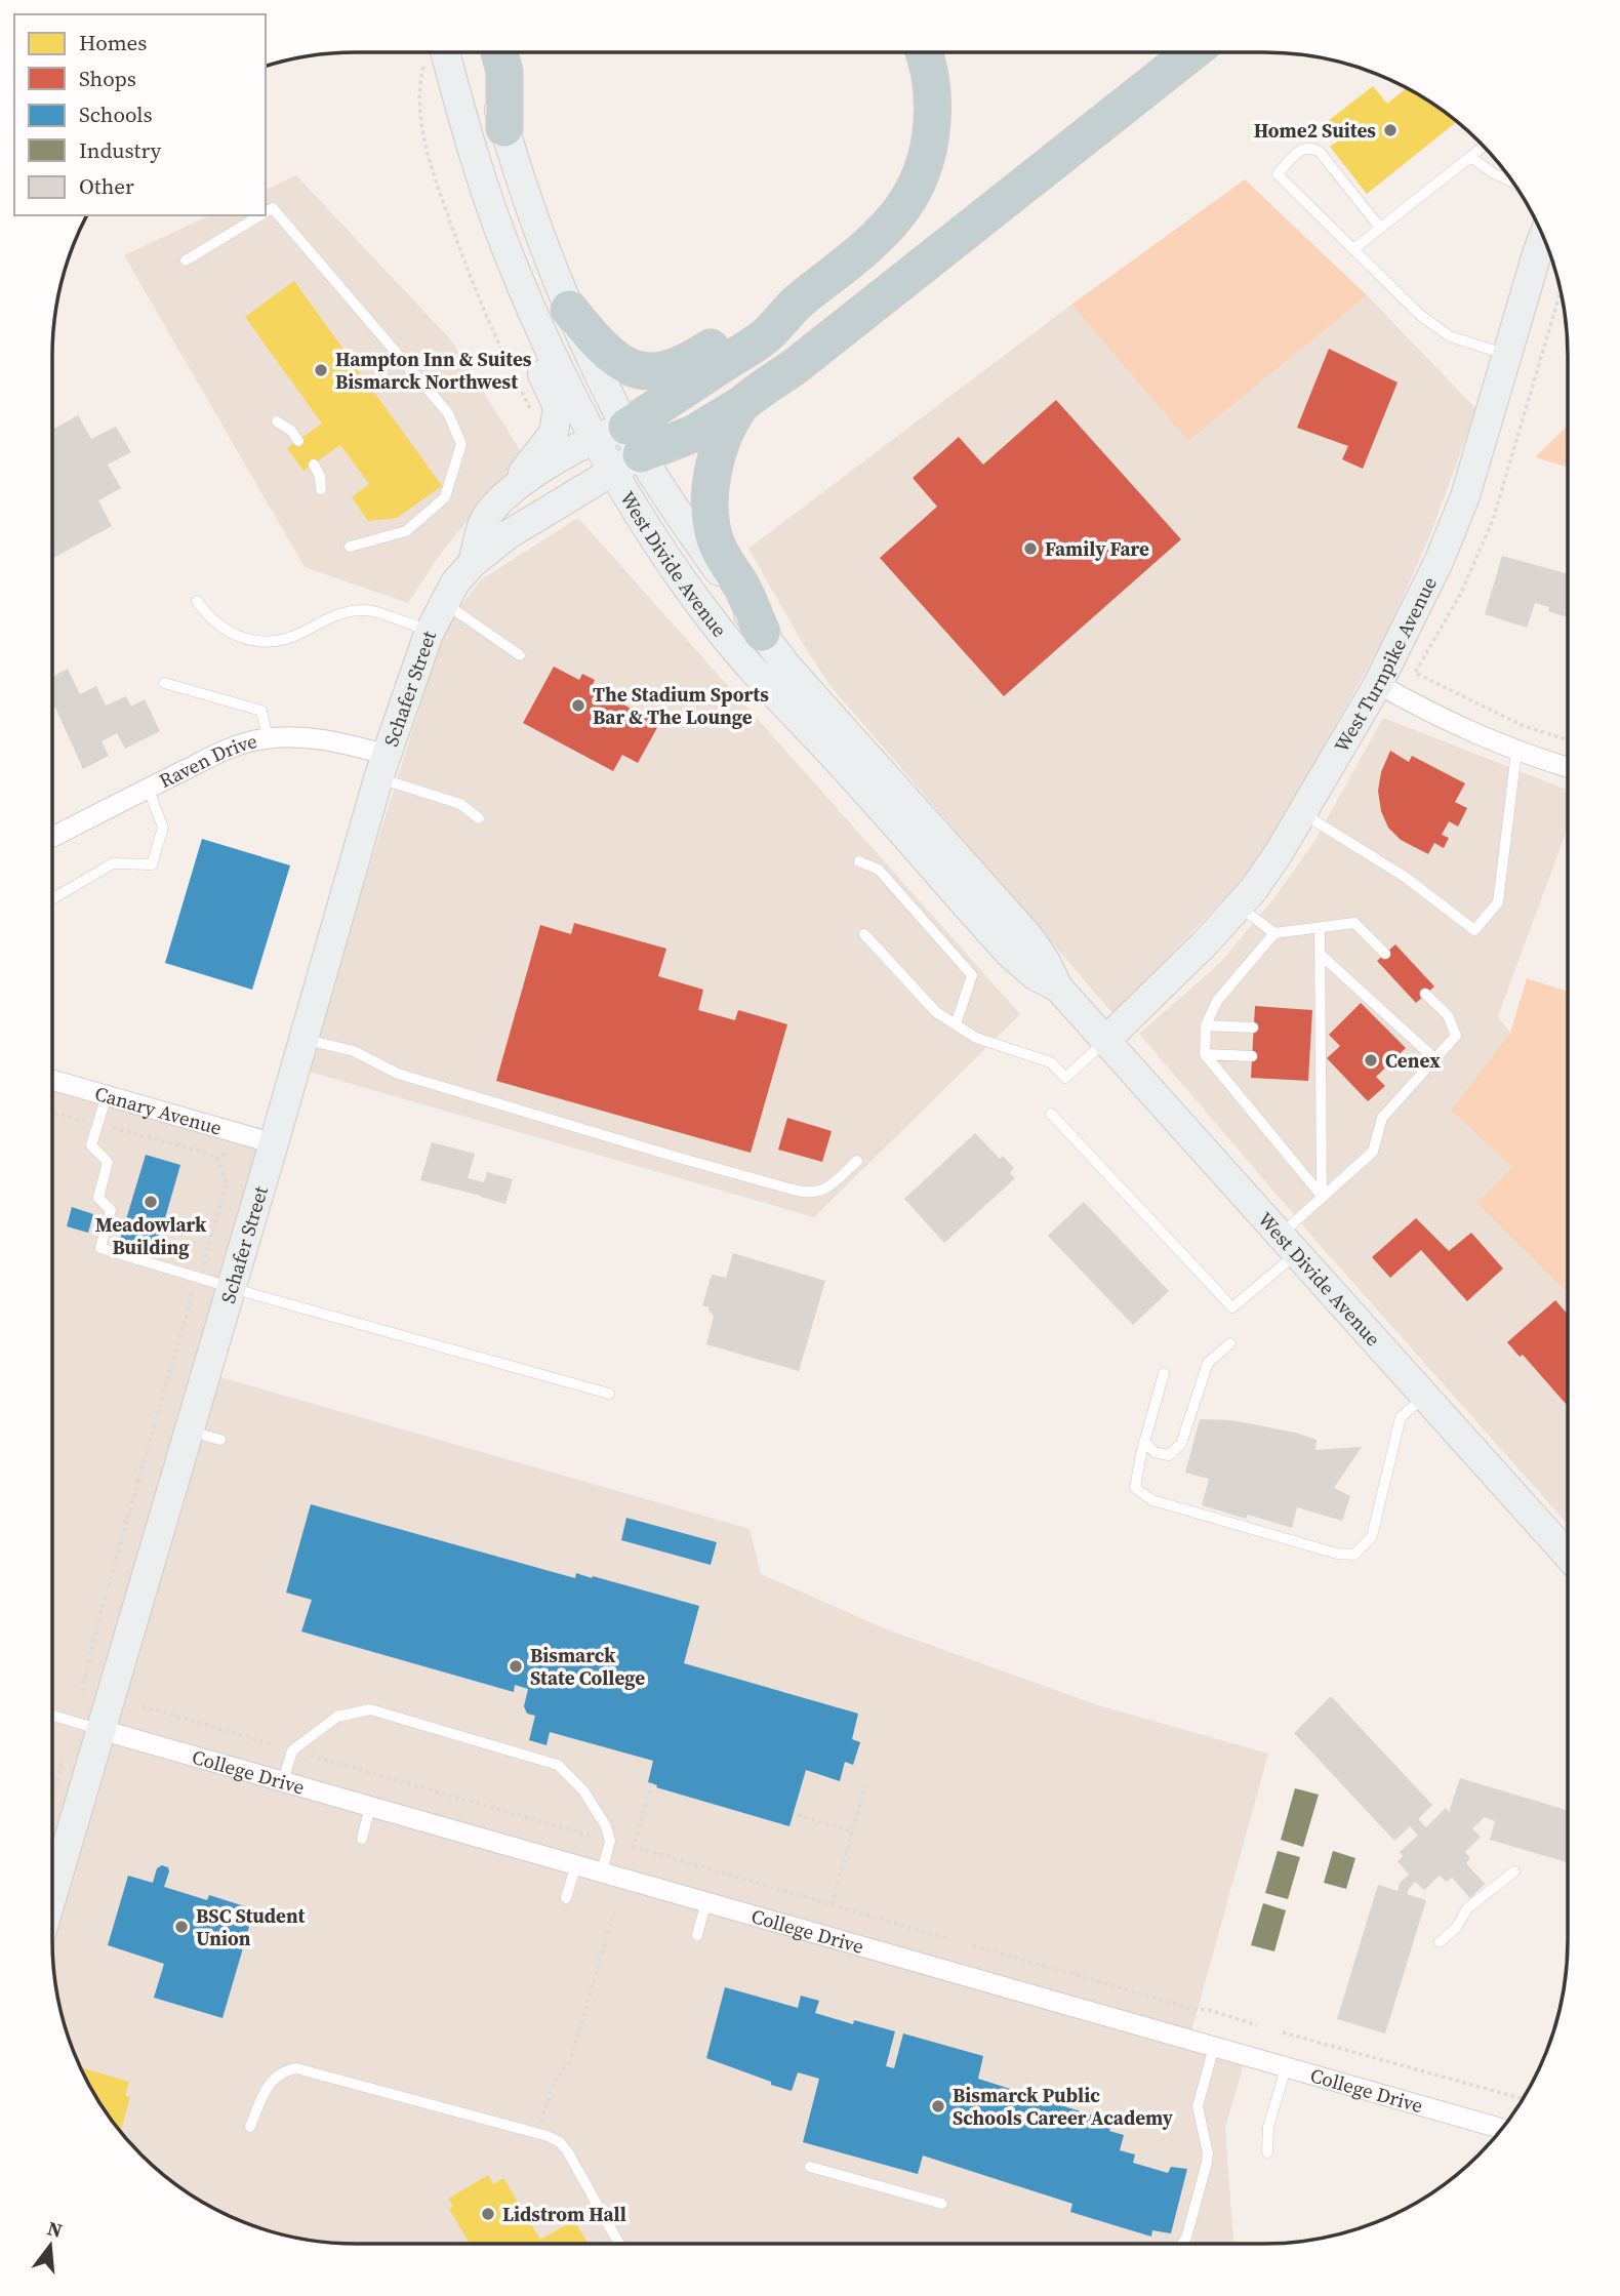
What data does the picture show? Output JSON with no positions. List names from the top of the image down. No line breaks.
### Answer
{"streets":{"street":["West Divide Avenue","West Turnpike Avenue","Schafer Street","Raven Drive","Canary Avenue","College Drive"]},"crossings":[["West Divide Avenue","West Turnpike Avenue"],["West Divide Avenue","Schafer Street"],["Schafer Street","Raven Drive"],["Schafer Street","Canary Avenue"],["Schafer Street","College Drive"]],"places":["Home2 Suites","Hampton Inn & Suites Bismarck Northwest","Family Fare","The Stadium Sports Bar & The Lounge","Cenex","Meadowlark Building","Bismarck State College","BSC Student Union","Bismarck Public Schools Career Academy","Lidstrom Hall"],"legend":["Homes","Shops","Schools","Industry","Other"],"north":"top"}
